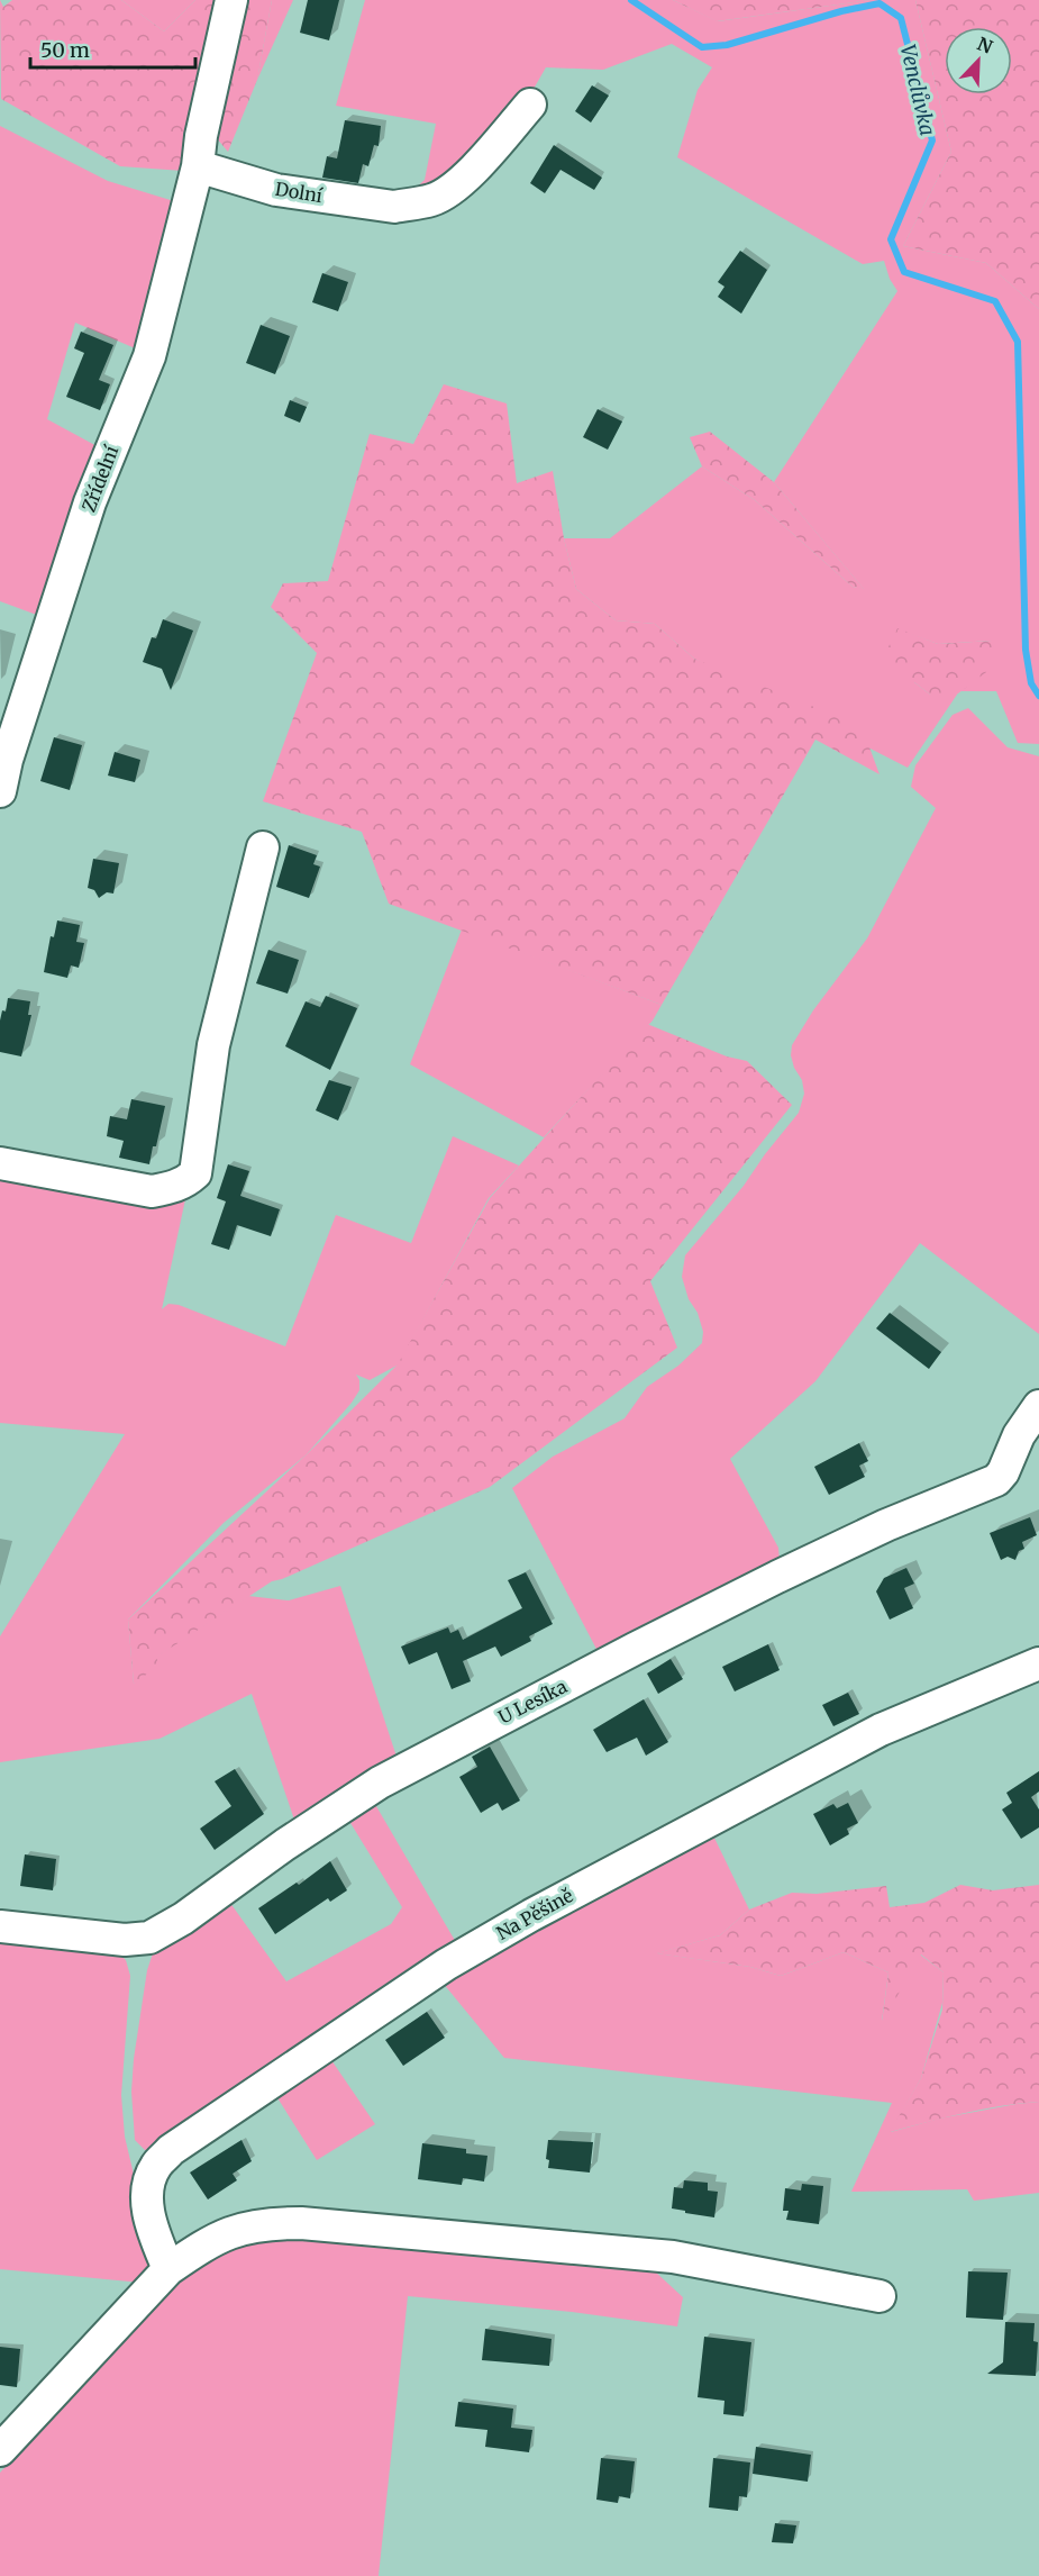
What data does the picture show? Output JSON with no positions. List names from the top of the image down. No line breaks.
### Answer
{"streets":{"street":["Dolní","Zřídelní","U Lesíka","Na Pěšině"]},"crossings":[["Dolní","Zřídelní"]],"water":["Venclůvka"],"scale_bar":"50 m","north":"top right"}
